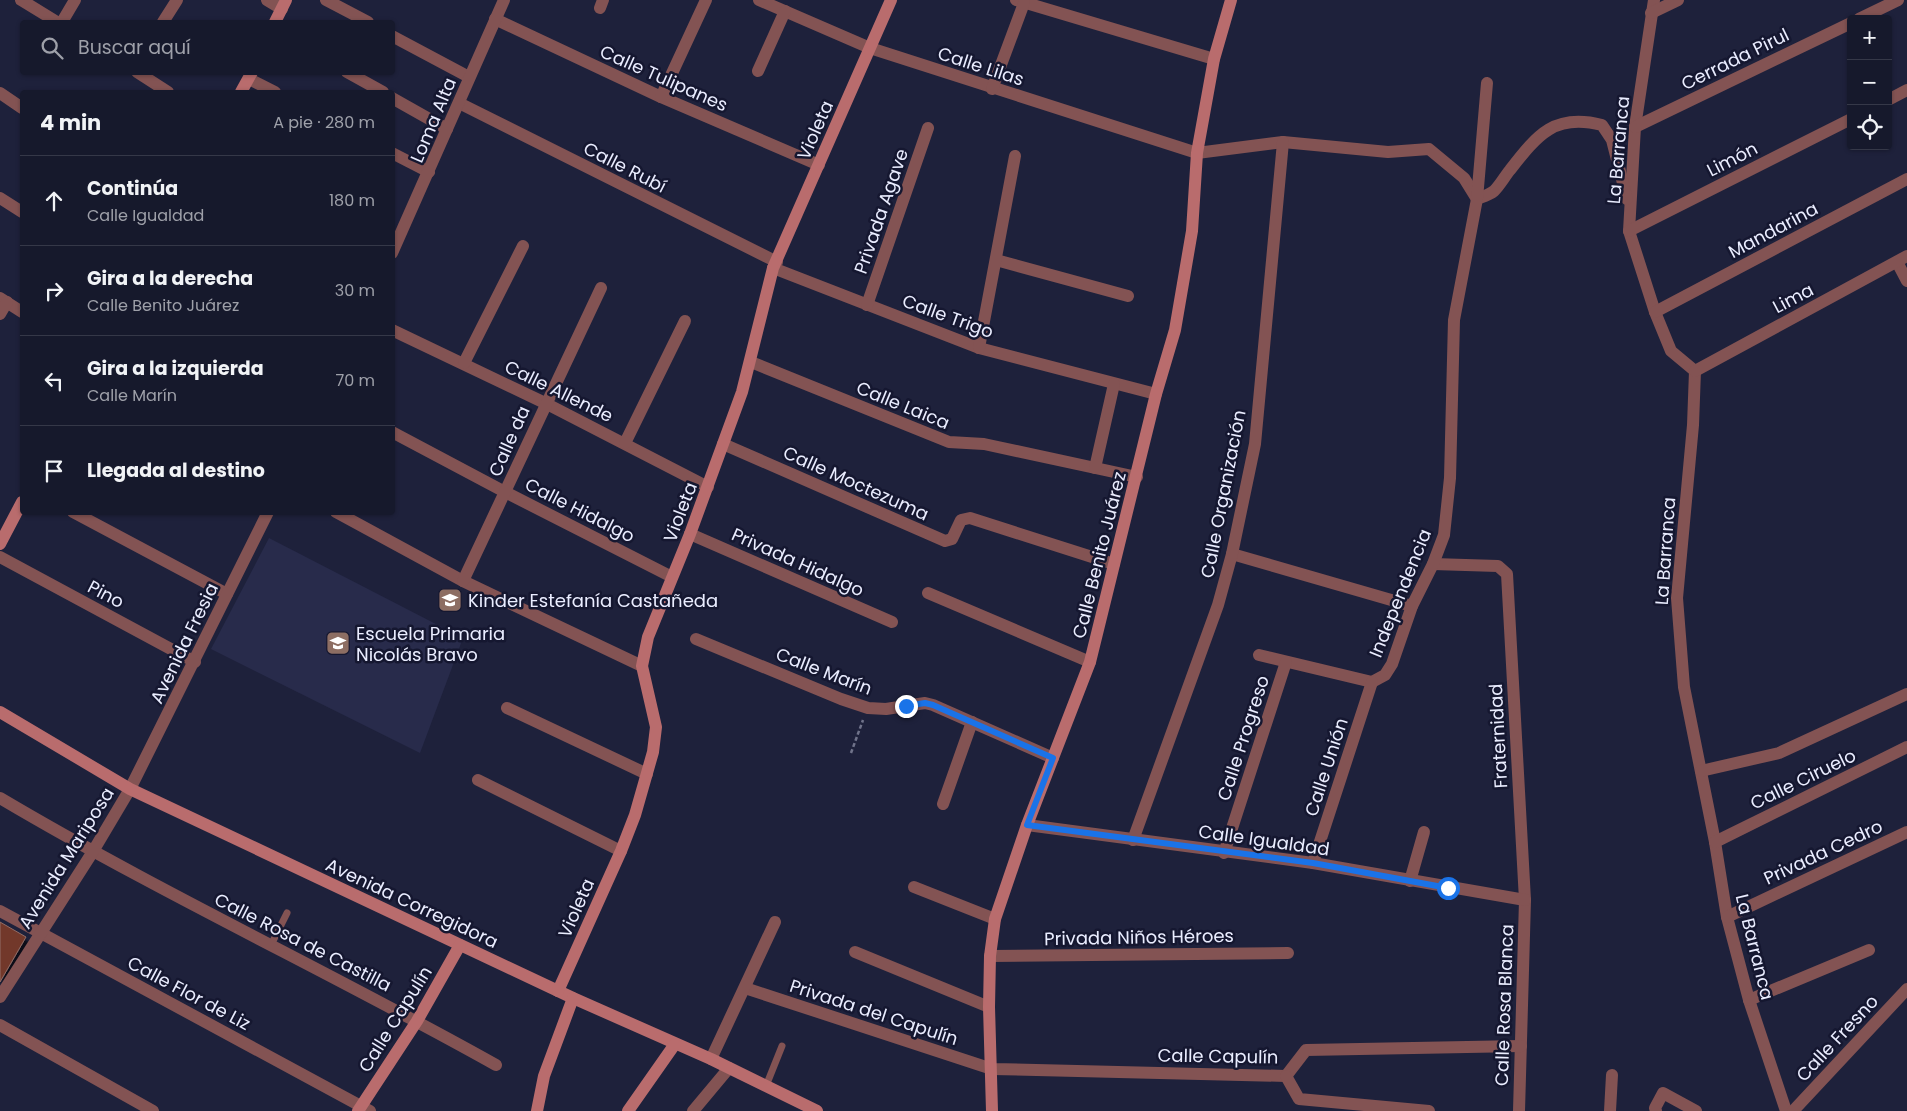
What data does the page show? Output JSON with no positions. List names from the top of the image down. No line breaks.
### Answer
{"streets":{"street":["Cerrada Pirul","Calle Lilas","Calle Tulipanes","Loma Alta","Violeta","La Barranca","Limón","Calle Rubí","Privada Agave","Mandarina","Lima","Calle Trigo","Calle Allende","Calle Laica","Calle da","Calle Moctezuma","Calle Organización","Calle Hidalgo","Calle Benito Juárez","Privada Hidalgo","Independencia","Pino","Avenida Fresia","Calle Marín","Fraternidad","Calle Progreso","Calle Unión","Calle Ciruelo","Calle Igualdad","Privada Cedro","Avenida Mariposa","Avenida Corregidora","Privada Niños Héroes","Calle Rosa de Castilla","Calle Flor de Liz","Calle Rosa Blanca","Privada del Capulín","Calle Capulín","Calle Fresno"]},"crossings":[["Cerrada Pirul","La Barranca"],["Calle Lilas","Violeta"],["Calle Lilas","Calle Benito Juárez"],["Calle Tulipanes","Loma Alta"],["Calle Tulipanes","Violeta"],["Loma Alta","Calle Rubí"],["Violeta","Calle Rubí"],["Violeta","Calle Trigo"],["Violeta","Calle Allende"],["Violeta","Calle Laica"],["Violeta","Calle Moctezuma"],["Violeta","Calle Hidalgo"],["Violeta","Privada Hidalgo"],["Violeta","Avenida Corregidora"],["La Barranca","Limón"],["La Barranca","Mandarina"],["La Barranca","Lima"],["La Barranca","Calle Ciruelo"],["La Barranca","Privada Cedro"],["Calle Rubí","Calle Trigo"],["Privada Agave","Calle Trigo"],["Calle Trigo","Calle Benito Juárez"],["Calle Allende","Calle da"],["Calle Laica","Calle Benito Juárez"],["Calle da","Calle Hidalgo"],["Calle Moctezuma","Calle Benito Juárez"],["Calle Organización","Calle Igualdad"],["Calle Benito Juárez","Calle Marín"],["Calle Benito Juárez","Calle Igualdad"],["Calle Benito Juárez","Privada Niños Héroes"],["Calle Benito Juárez","Privada del Capulín"],["Calle Benito Juárez","Calle Capulín"],["Independencia","Fraternidad"],["Independencia","Calle Progreso"],["Independencia","Calle Unión"],["Pino","Avenida Fresia"],["Avenida Fresia","Avenida Mariposa"],["Avenida Fresia","Avenida Corregidora"],["Fraternidad","Calle Igualdad"],["Fraternidad","Calle Rosa Blanca"],["Calle Progreso","Calle Unión"],["Calle Progreso","Calle Igualdad"],["Calle Unión","Calle Igualdad"],["Calle Igualdad","Calle Rosa Blanca"],["Avenida Mariposa","Avenida Corregidora"],["Avenida Mariposa","Calle Rosa de Castilla"],["Avenida Mariposa","Calle Flor de Liz"],["Avenida Corregidora","Calle Capulín"],["Calle Rosa de Castilla","Calle Capulín"],["Calle Flor de Liz","Calle Capulín"],["Calle Rosa Blanca","Calle Capulín"],["Privada del Capulín","Calle Capulín"]],"places":{"school or university":["Kinder Estefanía Castañeda","Escuela Primaria Nicolás Bravo"]},"page":{"map_buttons":["+","−"],"search":"Buscar aquí","heading":["4 min","A pie · 280 m"],"list":[["Continúa","Calle Igualdad","180 m"],["Gira a la derecha","Calle Benito Juárez","30 m"],["Gira a la izquierda","Calle Marín","70 m"],"Llegada al destino"]}}
